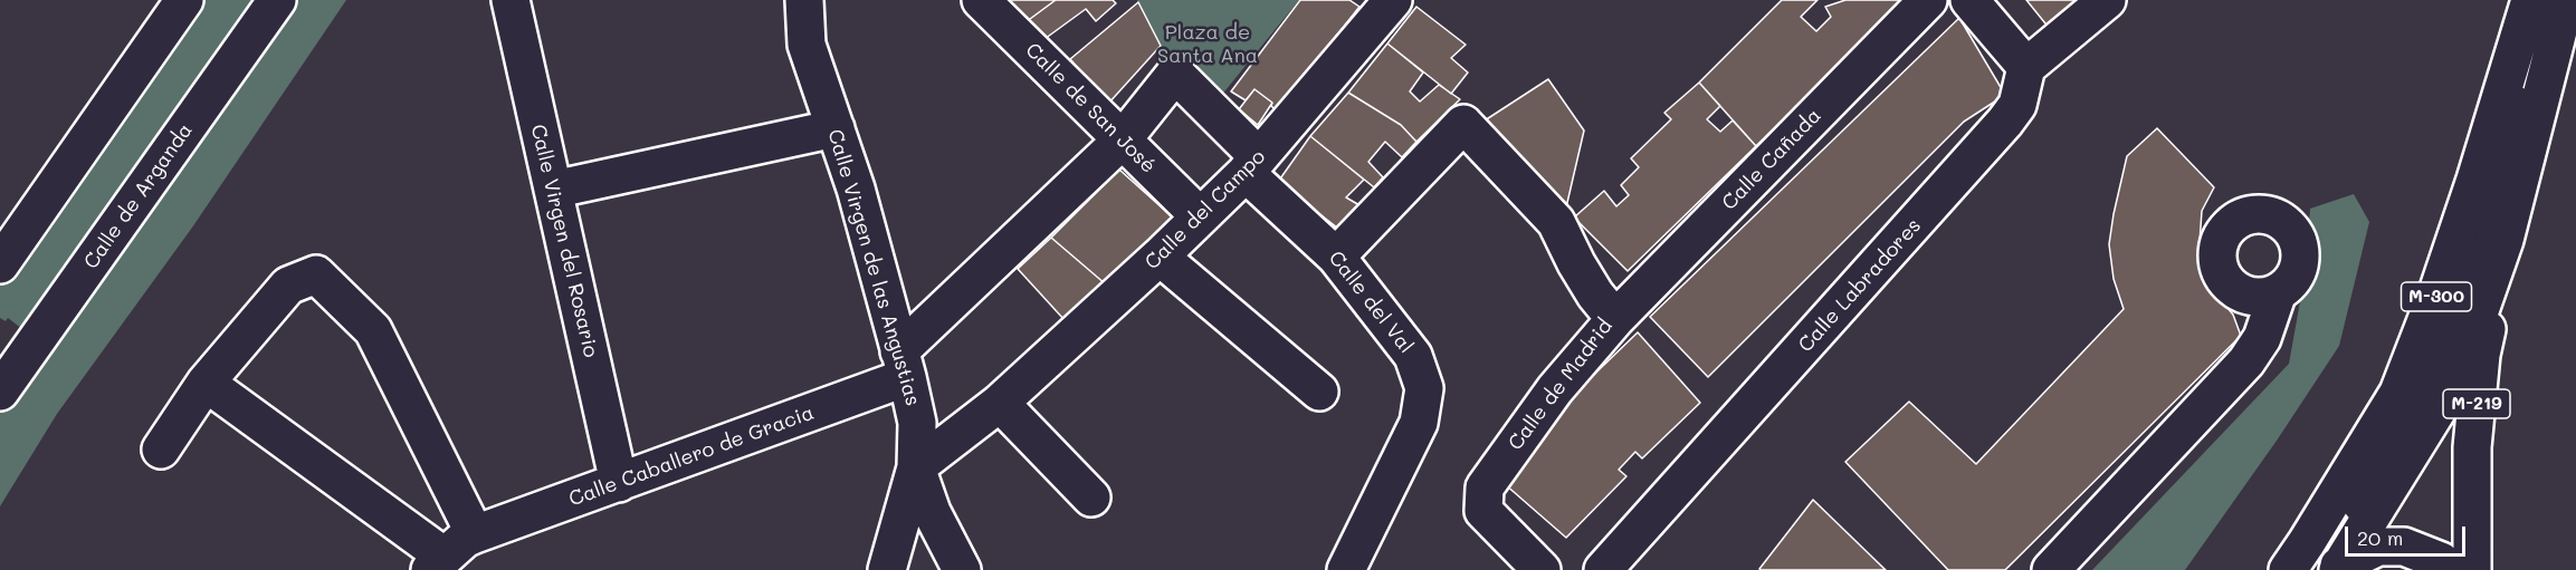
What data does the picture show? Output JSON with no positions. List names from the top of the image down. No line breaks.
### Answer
{"streets":{"street":["Calle de San José","Calle Cañada","Calle de Arganda","Calle del Campo","Calle Virgen del Rosario","Calle Virgen de las Angustias","Calle Labradores","M-300","Calle del Val","Calle de Madrid","M-219","Calle Caballero de Gracia"]},"crossings":[["Calle de San José","Calle del Campo"],["Calle Cañada","Calle de Madrid"],["Calle del Campo","Calle Virgen de las Angustias"],["Calle del Campo","Calle del Val"],["Calle Virgen del Rosario","Calle Caballero de Gracia"],["Calle Virgen de las Angustias","Calle Caballero de Gracia"],["M-300","M-219"],["Calle del Val","Calle de Madrid"]],"parks":["Plaza de Santa Ana"],"scale_bar":"20 m"}
